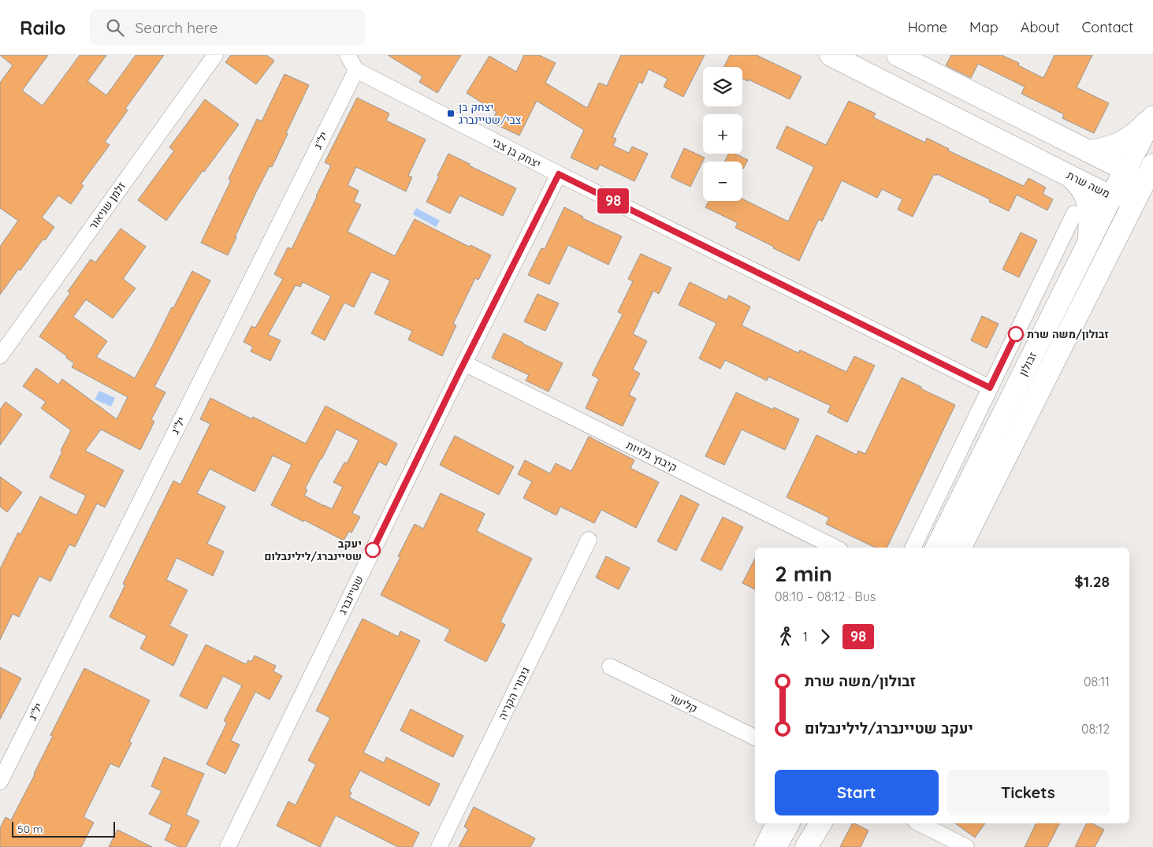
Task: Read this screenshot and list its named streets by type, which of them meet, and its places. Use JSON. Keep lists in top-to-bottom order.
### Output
{
  "streets": {
    "main road": ["משה שרת", "זבולון"],
    "street": [
      "יל\"ג",
      "יצחק בן צבי",
      "זלמן שניאור",
      "קיבוץ גלויות",
      "שטיינברג",
      "גיבורי הקריה",
      "קלישר"
    ]
  },
  "crossings": [
    ["יל\"ג", "יצחק בן צבי"],
    ["יצחק בן צבי", "שטיינברג"],
    ["משה שרת", "זבולון"],
    ["קיבוץ גלויות", "שטיינברג"]
  ],
  "places": {
    "transit": ["יצחק בן צבי/שטיינברג"],
    "other": ["זבולון/משה שרת", "יעקב שטיינברג/לילינבלום"]
  },
  "lines": ["bus line 98"],
  "scale_bar": "50 m",
  "page": {
    "header": "Railo",
    "search": "Search here",
    "nav": [
      "Home",
      "Map",
      "About",
      "Contact"
    ],
    "on_map": "98",
    "map_buttons": ["+", "−"],
    "heading": ["2 min", "08:10 – 08:12 · Bus", "$1.28"],
    "legs": ["1", "98"],
    "list": [
      {
        "name": "זבולון/משה שרת",
        "value": "08:11"
      },
      {
        "name": "יעקב שטיינברג/לילינבלום",
        "value": "08:12"
      }
    ],
    "buttons": ["Start", "Tickets"],
    "scale": "50 m"
  }
}
